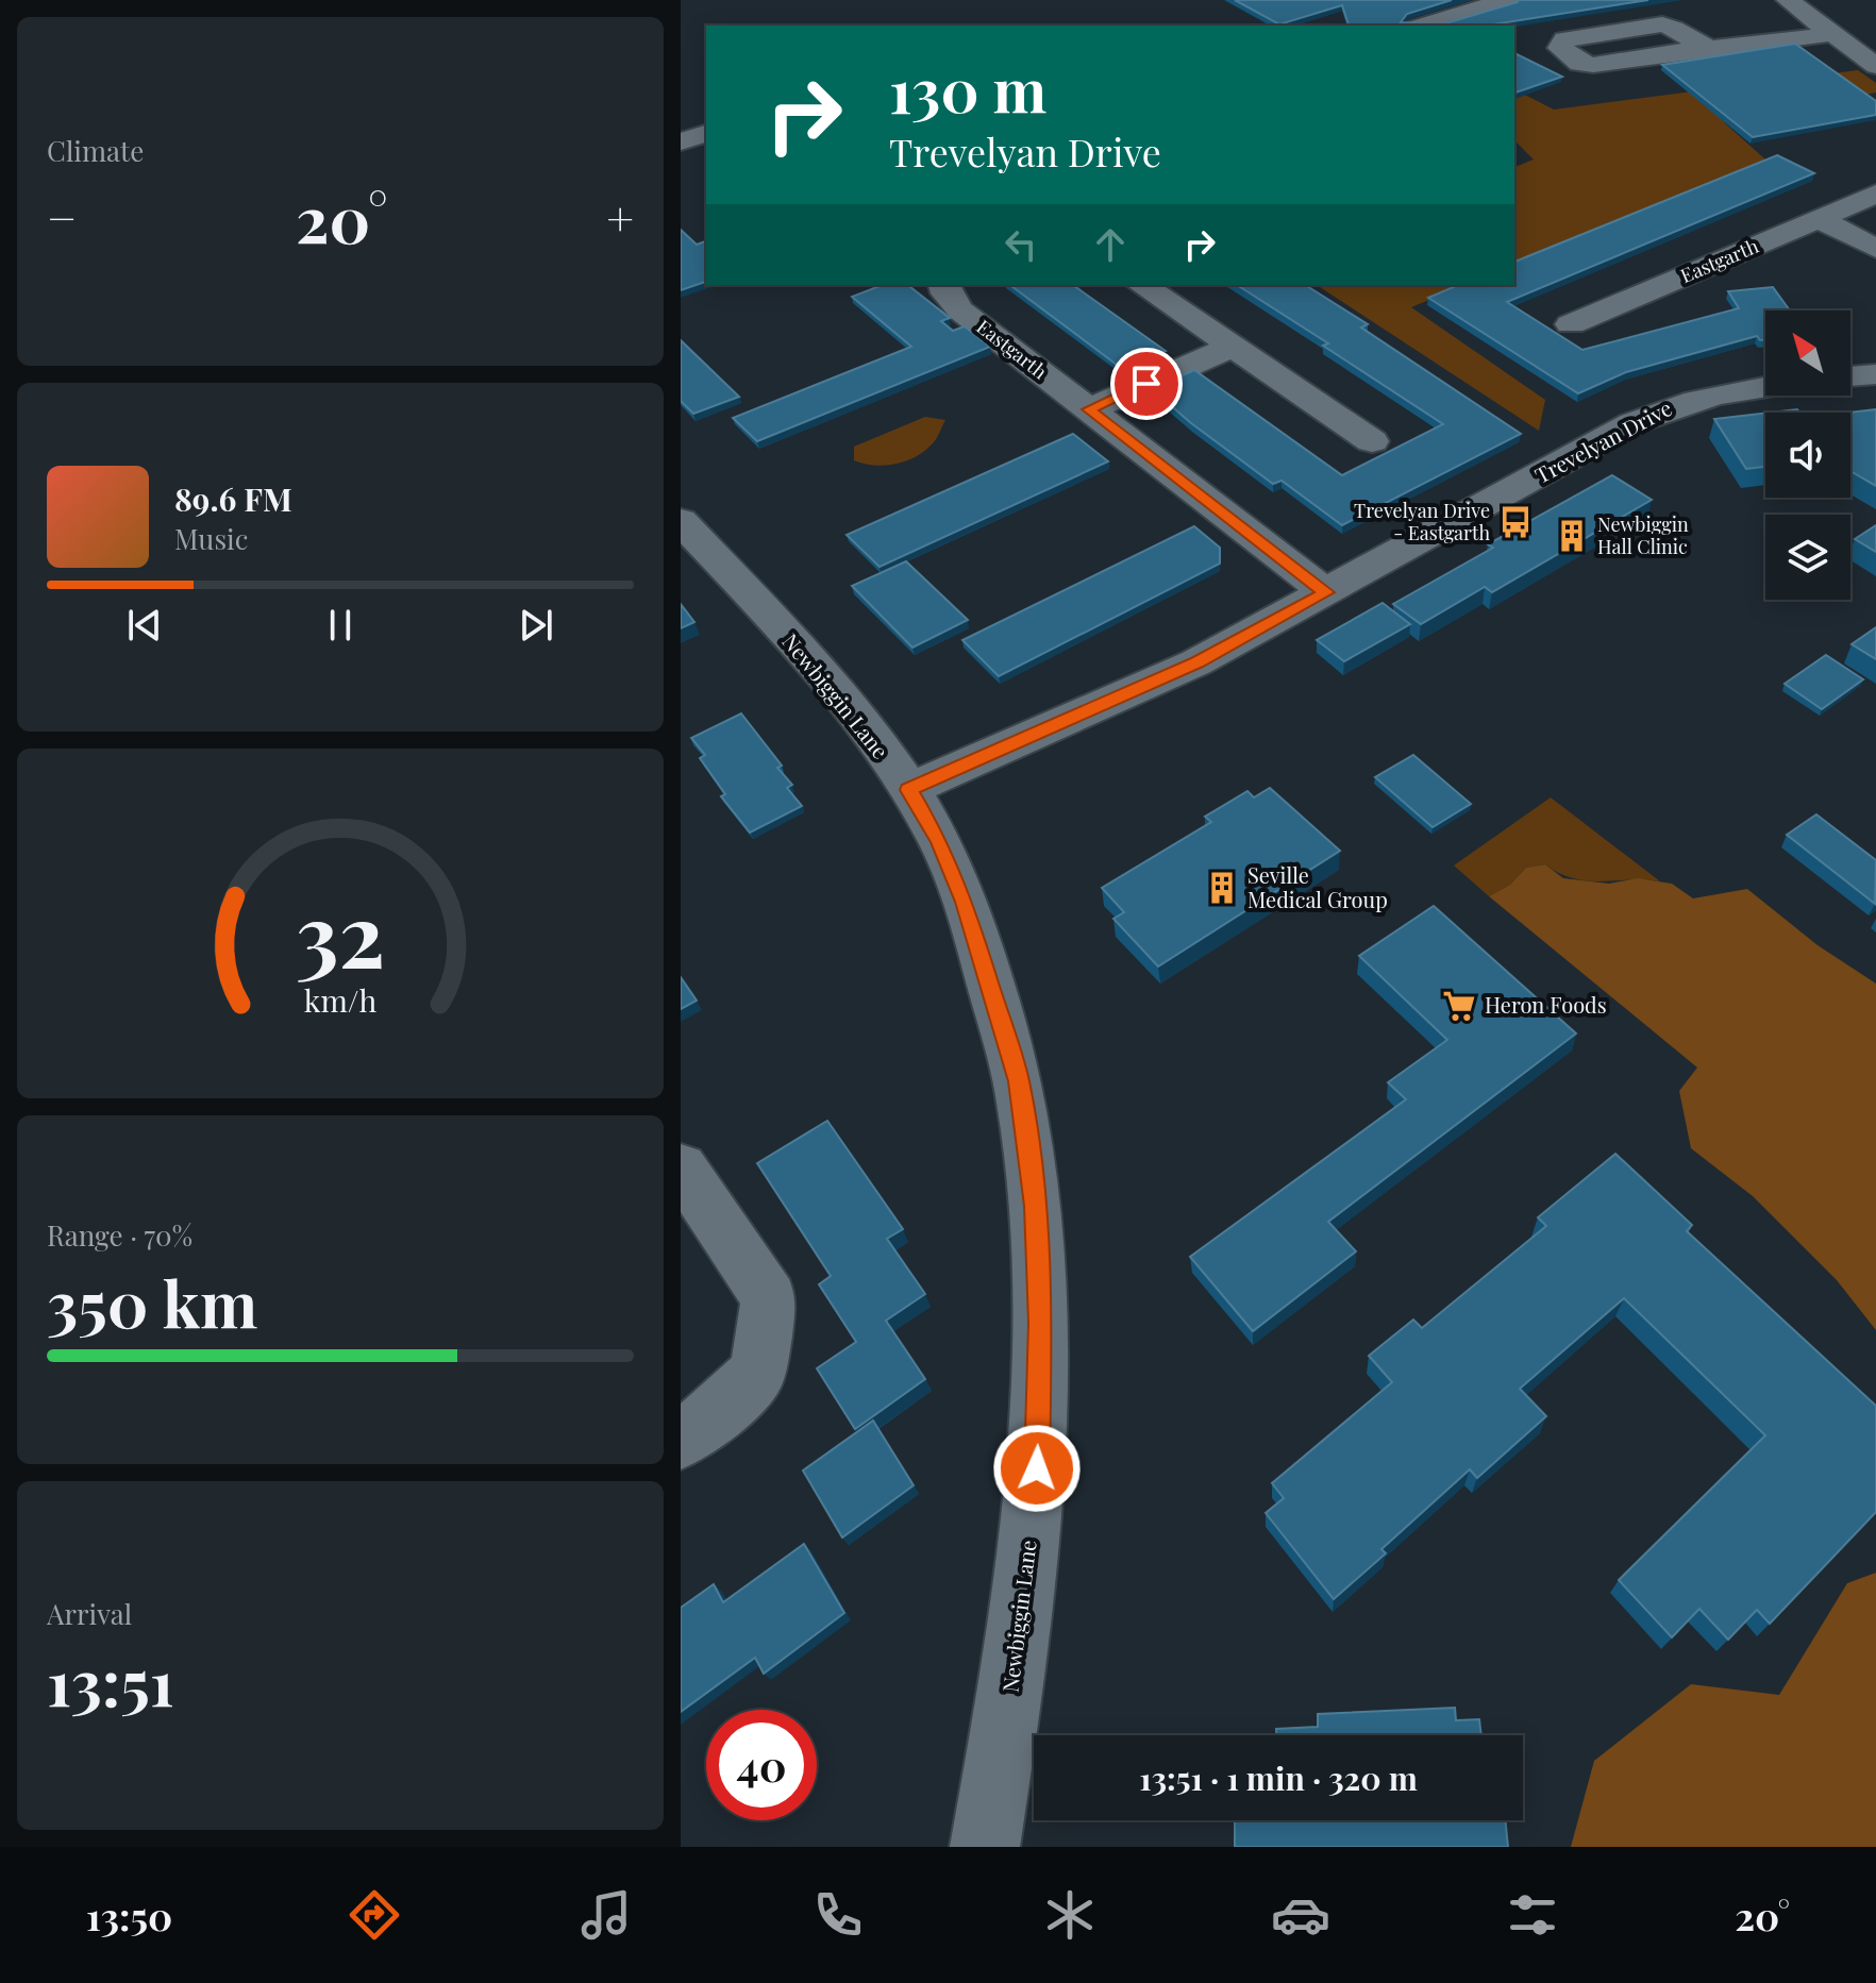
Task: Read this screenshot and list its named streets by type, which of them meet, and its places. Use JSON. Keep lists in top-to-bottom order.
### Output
{
  "streets": {
    "street": ["Eastgarth", "Trevelyan Drive", "Newbiggin Lane"]
  },
  "crossings": [
    ["Eastgarth", "Trevelyan Drive"],
    ["Trevelyan Drive", "Newbiggin Lane"]
  ],
  "places": {
    "bus stop": ["Trevelyan Drive - Eastgarth"],
    "building": ["Newbiggin Hall Clinic", "Seville Medical Group"],
    "supermarket": ["Heron Foods"]
  },
  "north": "top left",
  "page": {
    "tile": [
      "Climate",
      ["Range · 70%", "350 km"],
      ["Arrival", "13:51"]
    ],
    "turn": ["130 m", "Trevelyan Drive"],
    "heat": ["−", "20°", "+"],
    "song": ["89.6 FM", "Music"],
    "limit": "40",
    "trip": "13:51 · 1 min · 320 m",
    "tabs": ["13:50", "20°"],
    "gauge": ["32", "km/h"]
  }
}
